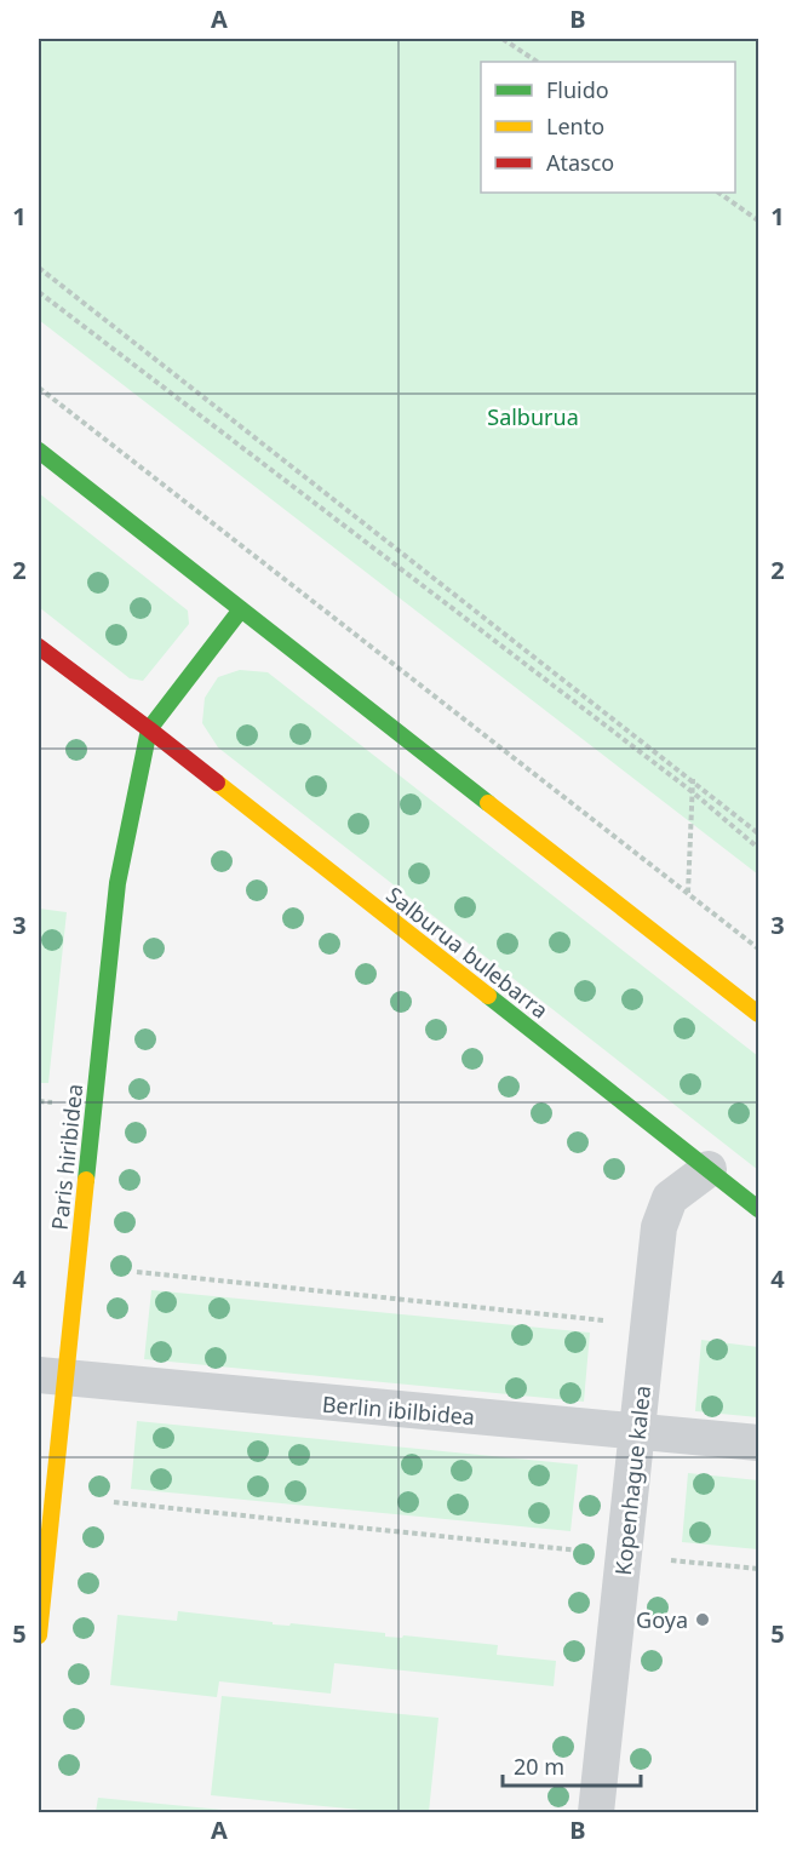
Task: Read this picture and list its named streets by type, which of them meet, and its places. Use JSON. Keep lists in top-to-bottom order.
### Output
{
  "streets": {
    "main road": ["Salburua bulebarra", "Paris hiribidea"],
    "street": ["Berlin ibilbidea", "Kopenhague kalea"]
  },
  "crossings": [
    ["Salburua bulebarra", "Paris hiribidea"],
    ["Salburua bulebarra", "Kopenhague kalea"],
    ["Paris hiribidea", "Berlin ibilbidea"],
    ["Berlin ibilbidea", "Kopenhague kalea"]
  ],
  "parks": ["Salburua"],
  "places": ["Goya"],
  "legend": ["Fluido", "Lento", "Atasco"],
  "scale_bar": "20 m",
  "grid": {
    "columns": ["A", "B"],
    "rows": [
      "1",
      "2",
      "3",
      "4",
      "5"
    ]
  }
}
